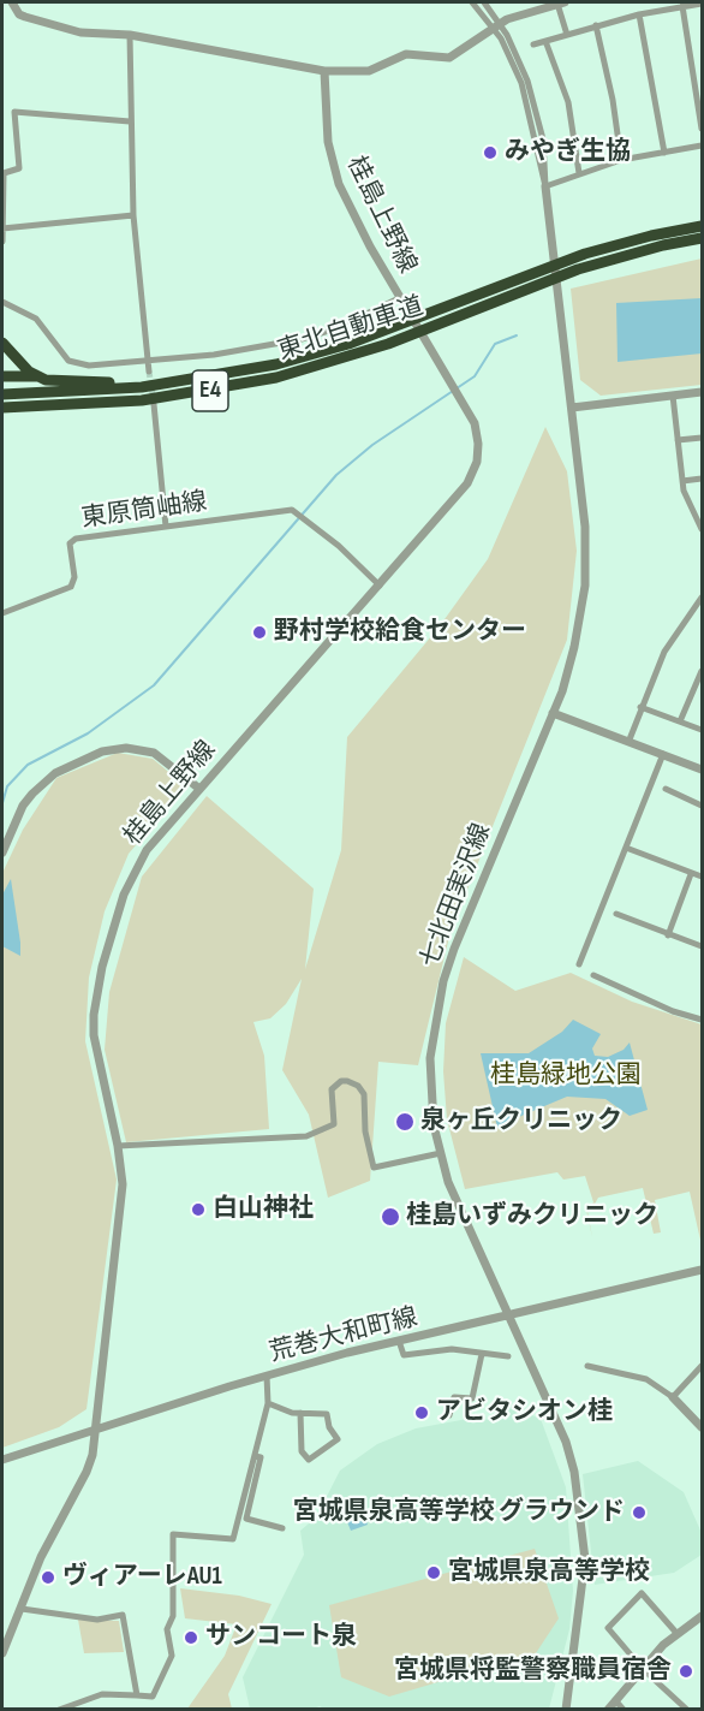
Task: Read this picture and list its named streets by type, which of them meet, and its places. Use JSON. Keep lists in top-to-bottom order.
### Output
{
  "streets": {
    "highway": ["東北自動車道", "E4"],
    "street": [
      "桂島上野線",
      "東原筒岫線",
      "七北田実沢線",
      "荒巻大和町線"
    ]
  },
  "crossings": [
    ["桂島上野線", "東原筒岫線"],
    ["桂島上野線", "荒巻大和町線"],
    ["七北田実沢線", "荒巻大和町線"]
  ],
  "parks": ["桂島緑地公園"],
  "places": [
    "みやぎ生協",
    "野村学校給食センター",
    "泉ヶ丘クリニック",
    "白山神社",
    "桂島いずみクリニック",
    "アビタシオン桂",
    "宮城県泉高等学校 グラウンド",
    "宮城県泉高等学校",
    "ヴィアーレAU1",
    "サンコート泉",
    "宮城県将監警察職員宿舎"
  ]
}
